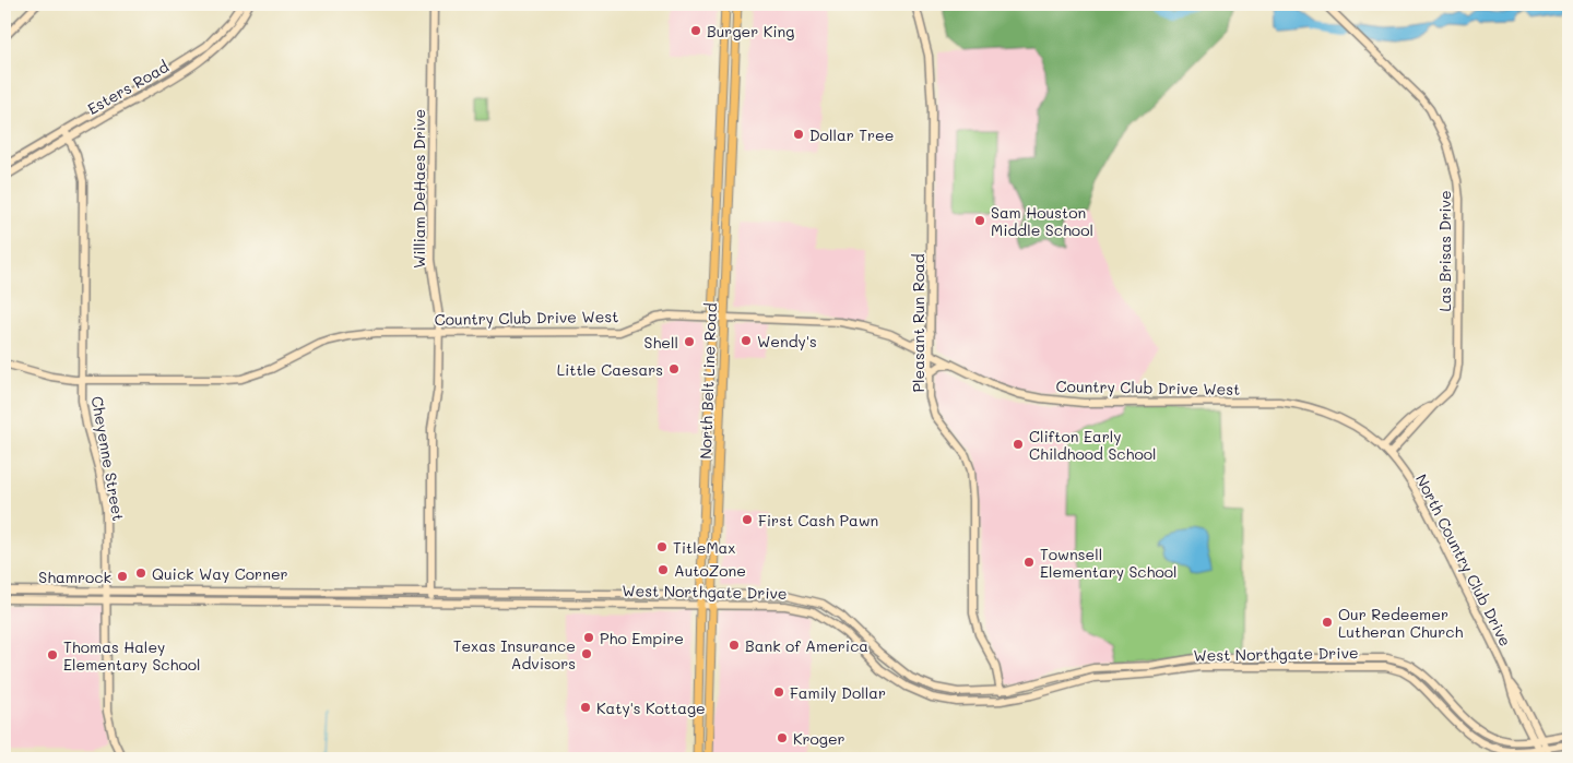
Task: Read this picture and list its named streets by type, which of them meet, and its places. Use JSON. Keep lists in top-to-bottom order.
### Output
{
  "streets": {
    "main road": ["North Belt Line Road"],
    "street": [
      "Esters Road",
      "William DeHaes Drive",
      "Las Brisas Drive",
      "Country Club Drive West",
      "Pleasant Run Road",
      "Cheyenne Street",
      "North Country Club Drive",
      "West Northgate Drive"
    ]
  },
  "crossings": [
    ["Esters Road", "Cheyenne Street"],
    ["William DeHaes Drive", "Country Club Drive West"],
    ["William DeHaes Drive", "West Northgate Drive"],
    ["Las Brisas Drive", "Country Club Drive West"],
    ["Las Brisas Drive", "North Country Club Drive"],
    ["Country Club Drive West", "Pleasant Run Road"],
    ["Country Club Drive West", "North Belt Line Road"],
    ["Country Club Drive West", "Cheyenne Street"],
    ["Country Club Drive West", "North Country Club Drive"],
    ["Pleasant Run Road", "West Northgate Drive"],
    ["North Belt Line Road", "West Northgate Drive"],
    ["Cheyenne Street", "West Northgate Drive"],
    ["North Country Club Drive", "West Northgate Drive"]
  ],
  "places": [
    "Burger King",
    "Dollar Tree",
    "Sam Houston Middle School",
    "Wendy's",
    "Shell",
    "Little Caesars",
    "Clifton Early Childhood School",
    "First Cash Pawn",
    "TitleMax",
    "Townsell Elementary School",
    "AutoZone",
    "Quick Way Corner",
    "Shamrock",
    "Our Redeemer Lutheran Church",
    "Pho Empire",
    "Bank of America",
    "Texas Insurance Advisors",
    "Thomas Haley Elementary School",
    "Family Dollar",
    "Katy's Kottage",
    "Kroger"
  ]
}
